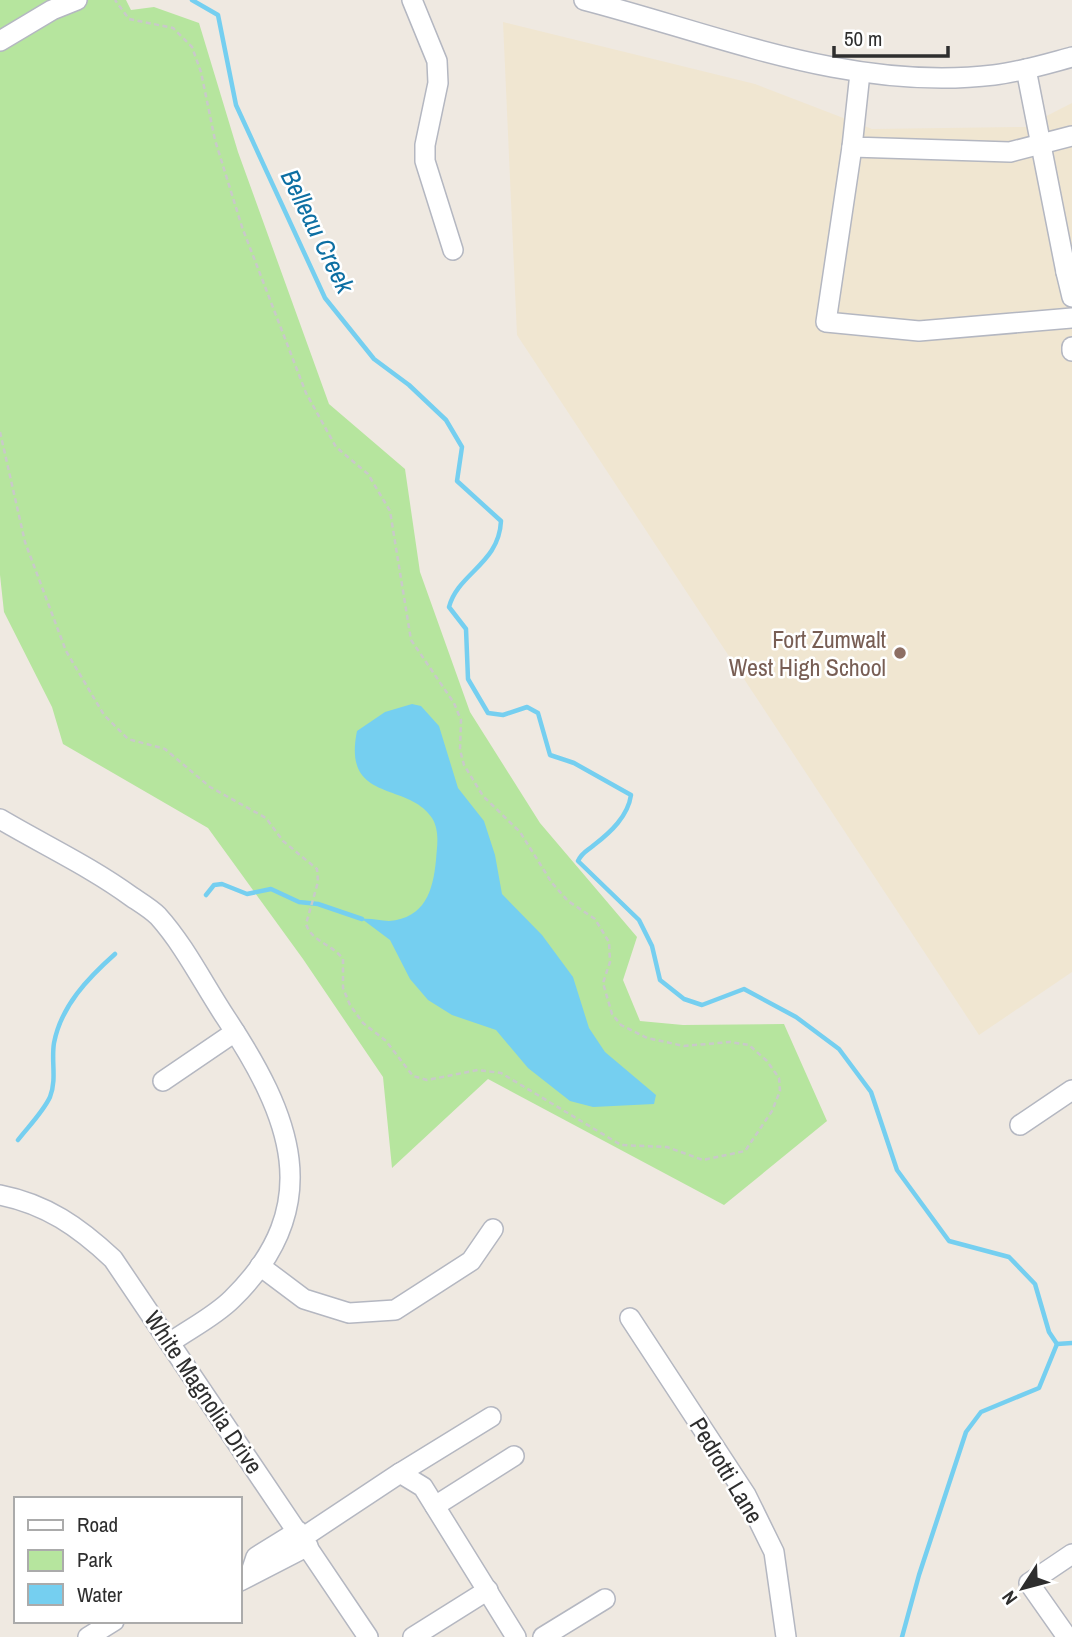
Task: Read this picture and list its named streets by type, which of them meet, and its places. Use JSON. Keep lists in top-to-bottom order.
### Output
{
  "streets": {
    "street": ["White Magnolia Drive", "Pedrotti Lane"]
  },
  "water": ["Belleau Creek"],
  "places": ["Fort Zumwalt West High School"],
  "legend": ["Road", "Park", "Water"],
  "scale_bar": "50 m",
  "north": "bottom left"
}
